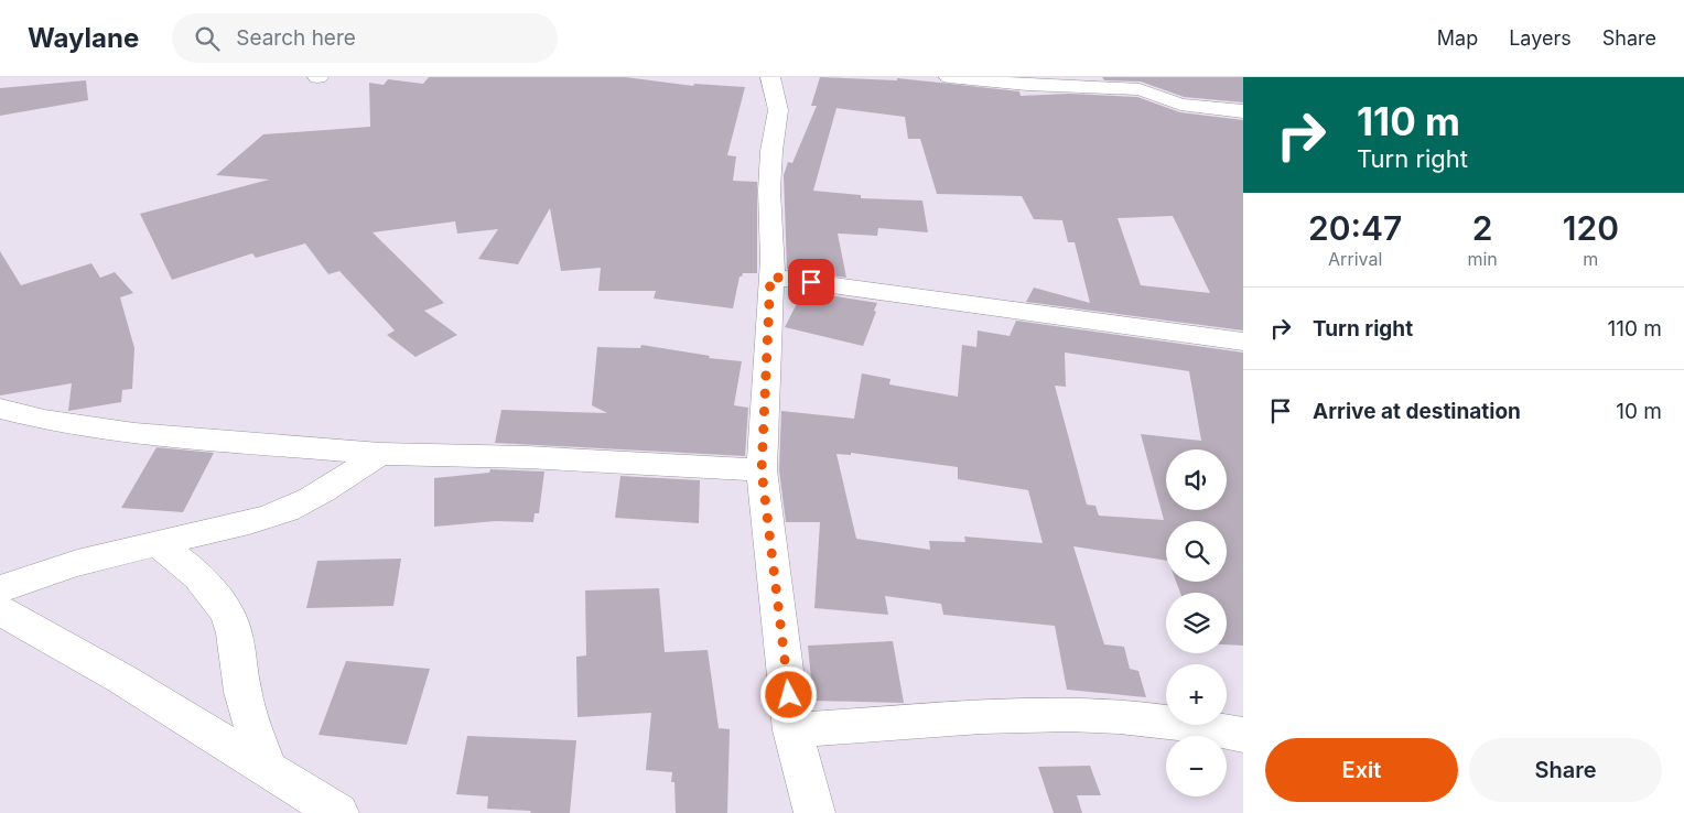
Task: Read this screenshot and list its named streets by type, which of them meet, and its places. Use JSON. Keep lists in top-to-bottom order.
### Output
{
  "page": {
    "header": "Waylane",
    "search": "Search here",
    "nav": ["Map", "Layers", "Share"],
    "turn": ["110 m", "Turn right"],
    "eta": [
      "20:47",
      "Arrival",
      "2",
      "min",
      "120",
      "m"
    ],
    "list": [
      {
        "name": "Turn right",
        "value": "110 m"
      },
      {
        "name": "Arrive at destination",
        "value": "10 m"
      }
    ],
    "map_buttons": ["+", "−"],
    "buttons": ["Exit", "Share"]
  }
}
